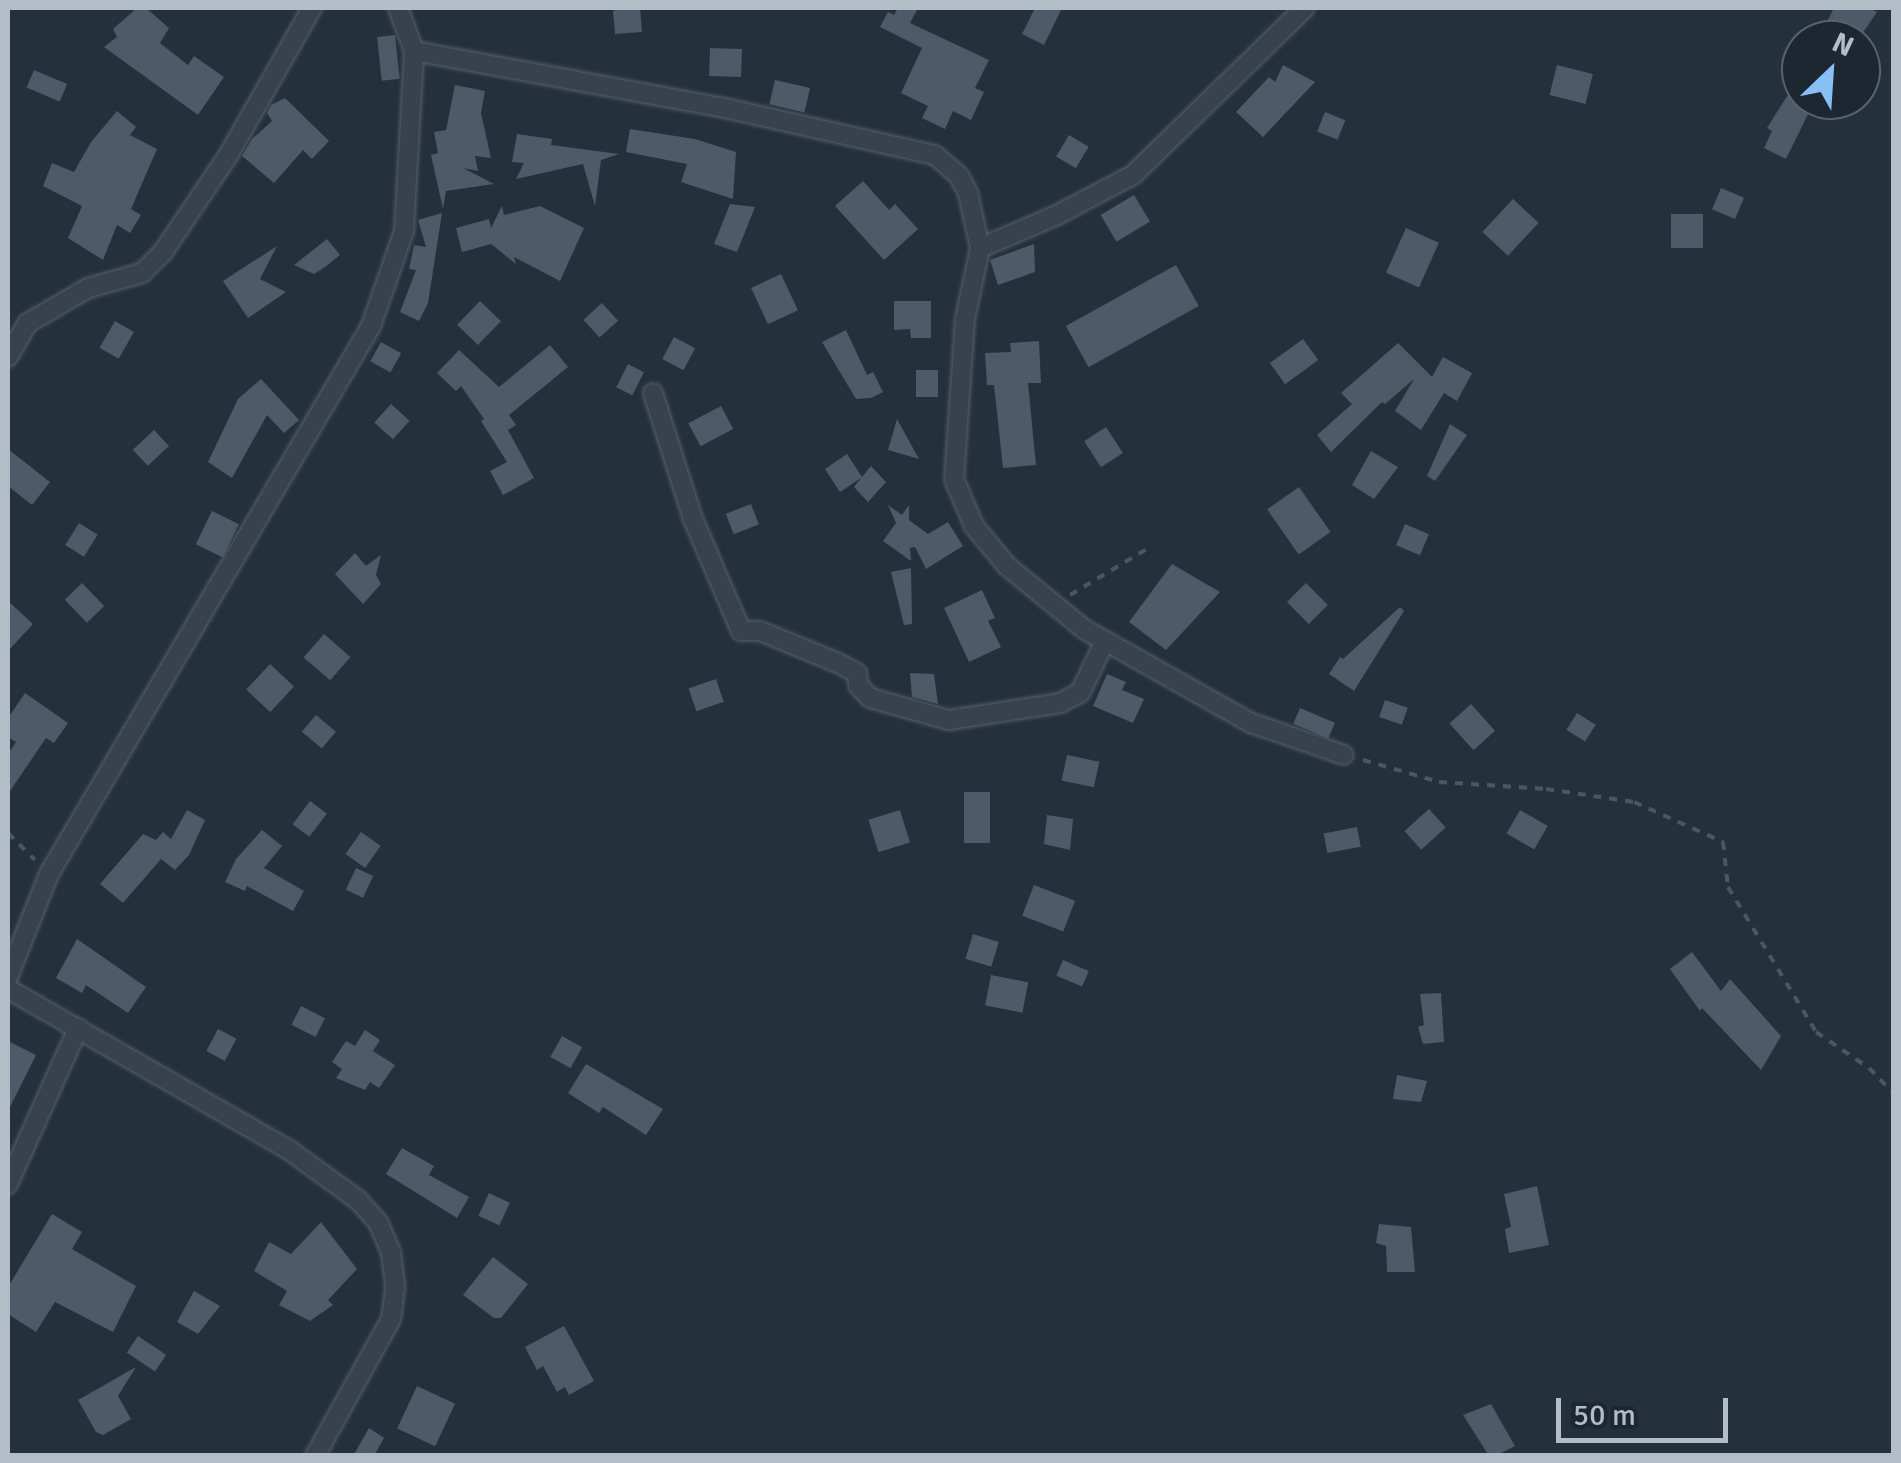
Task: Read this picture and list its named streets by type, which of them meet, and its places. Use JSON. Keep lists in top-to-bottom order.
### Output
{
  "scale_bar": "50 m",
  "north": "top right"
}
